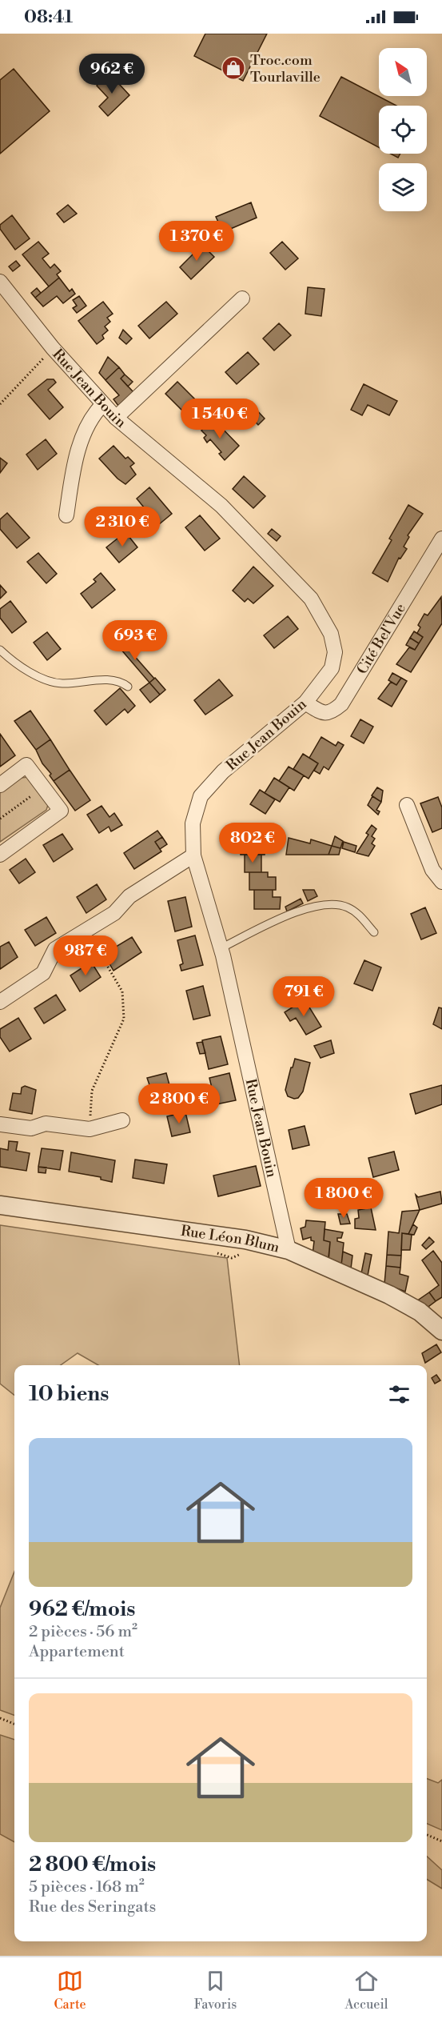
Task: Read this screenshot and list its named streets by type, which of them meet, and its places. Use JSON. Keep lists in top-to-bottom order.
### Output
{
  "streets": {
    "street": ["Rue Jean Bouin", "Cité Bel'Vue", "Rue Léon Blum"]
  },
  "crossings": [
    ["Rue Jean Bouin", "Cité Bel'Vue"],
    ["Rue Jean Bouin", "Rue Léon Blum"]
  ],
  "places": {
    "shop": ["Troc.com Tourlaville"]
  },
  "north": "top left",
  "page": {
    "status": "08:41",
    "price": [
      "962 €",
      "1 370 €",
      "1 540 €",
      "2 310 €",
      "693 €",
      "802 €",
      "987 €",
      "791 €",
      "2 800 €",
      "1 800 €"
    ],
    "heading": "10 biens",
    "list": [
      {
        "name": "962 €/mois",
        "note": "2 pièces · 56 m² · Appartement"
      },
      {
        "name": "2 800 €/mois",
        "note": "5 pièces · 168 m² · Rue des Seringats"
      }
    ],
    "tabs": ["Carte", "Favoris", "Accueil"]
  }
}
